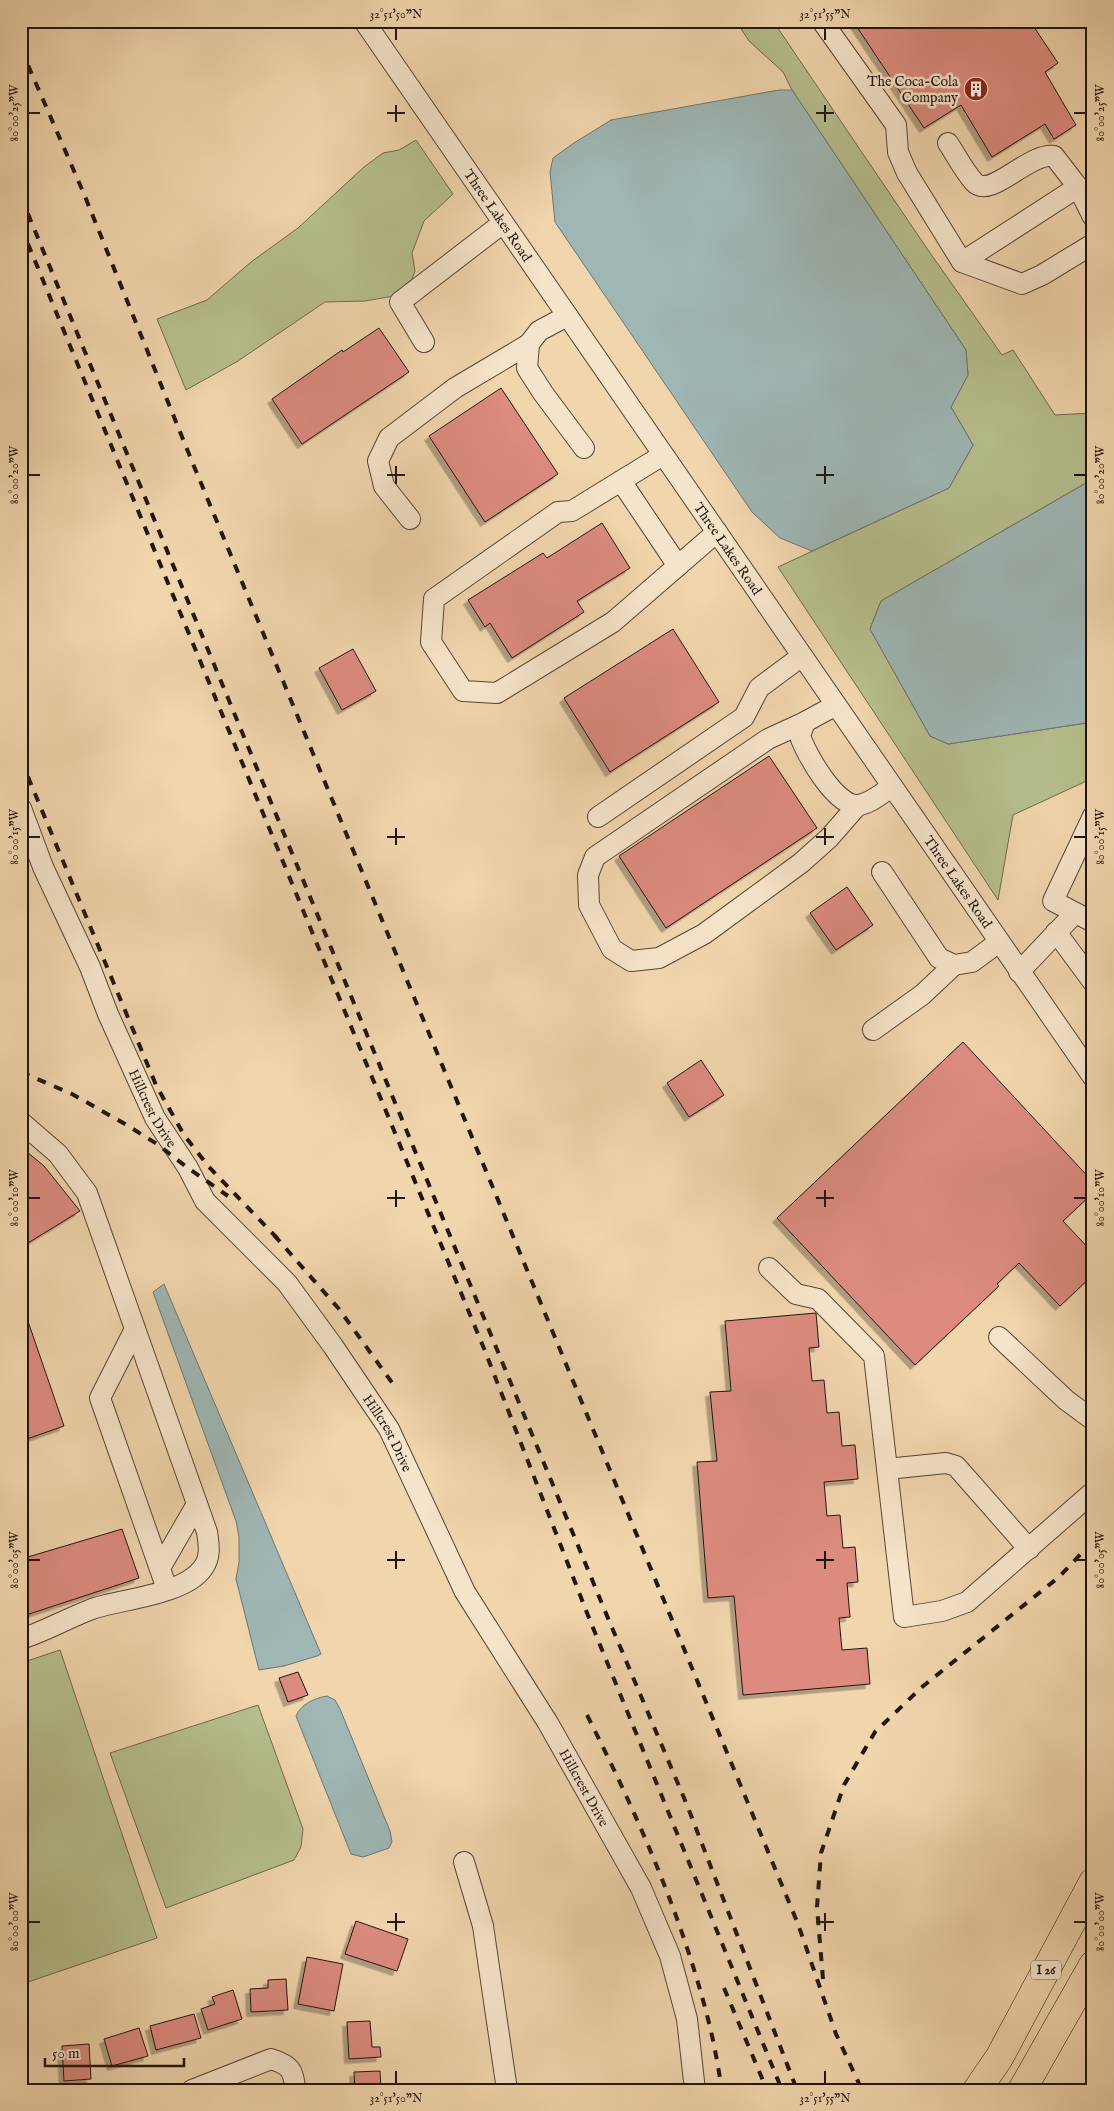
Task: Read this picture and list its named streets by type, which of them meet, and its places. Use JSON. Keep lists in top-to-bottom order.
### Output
{
  "streets": {
    "highway": ["I 26"],
    "street": ["Three Lakes Road", "Hillcrest Drive"]
  },
  "places": {
    "building": ["The Coca-Cola Company"]
  },
  "scale_bar": "50 m",
  "coordinates": [
    "32°51'50\"N",
    "32°51'55\"N",
    "80°00'25\"W",
    "80°00'20\"W",
    "80°00'15\"W",
    "80°00'10\"W",
    "80°00'05\"W",
    "80°00'00\"W"
  ]
}
